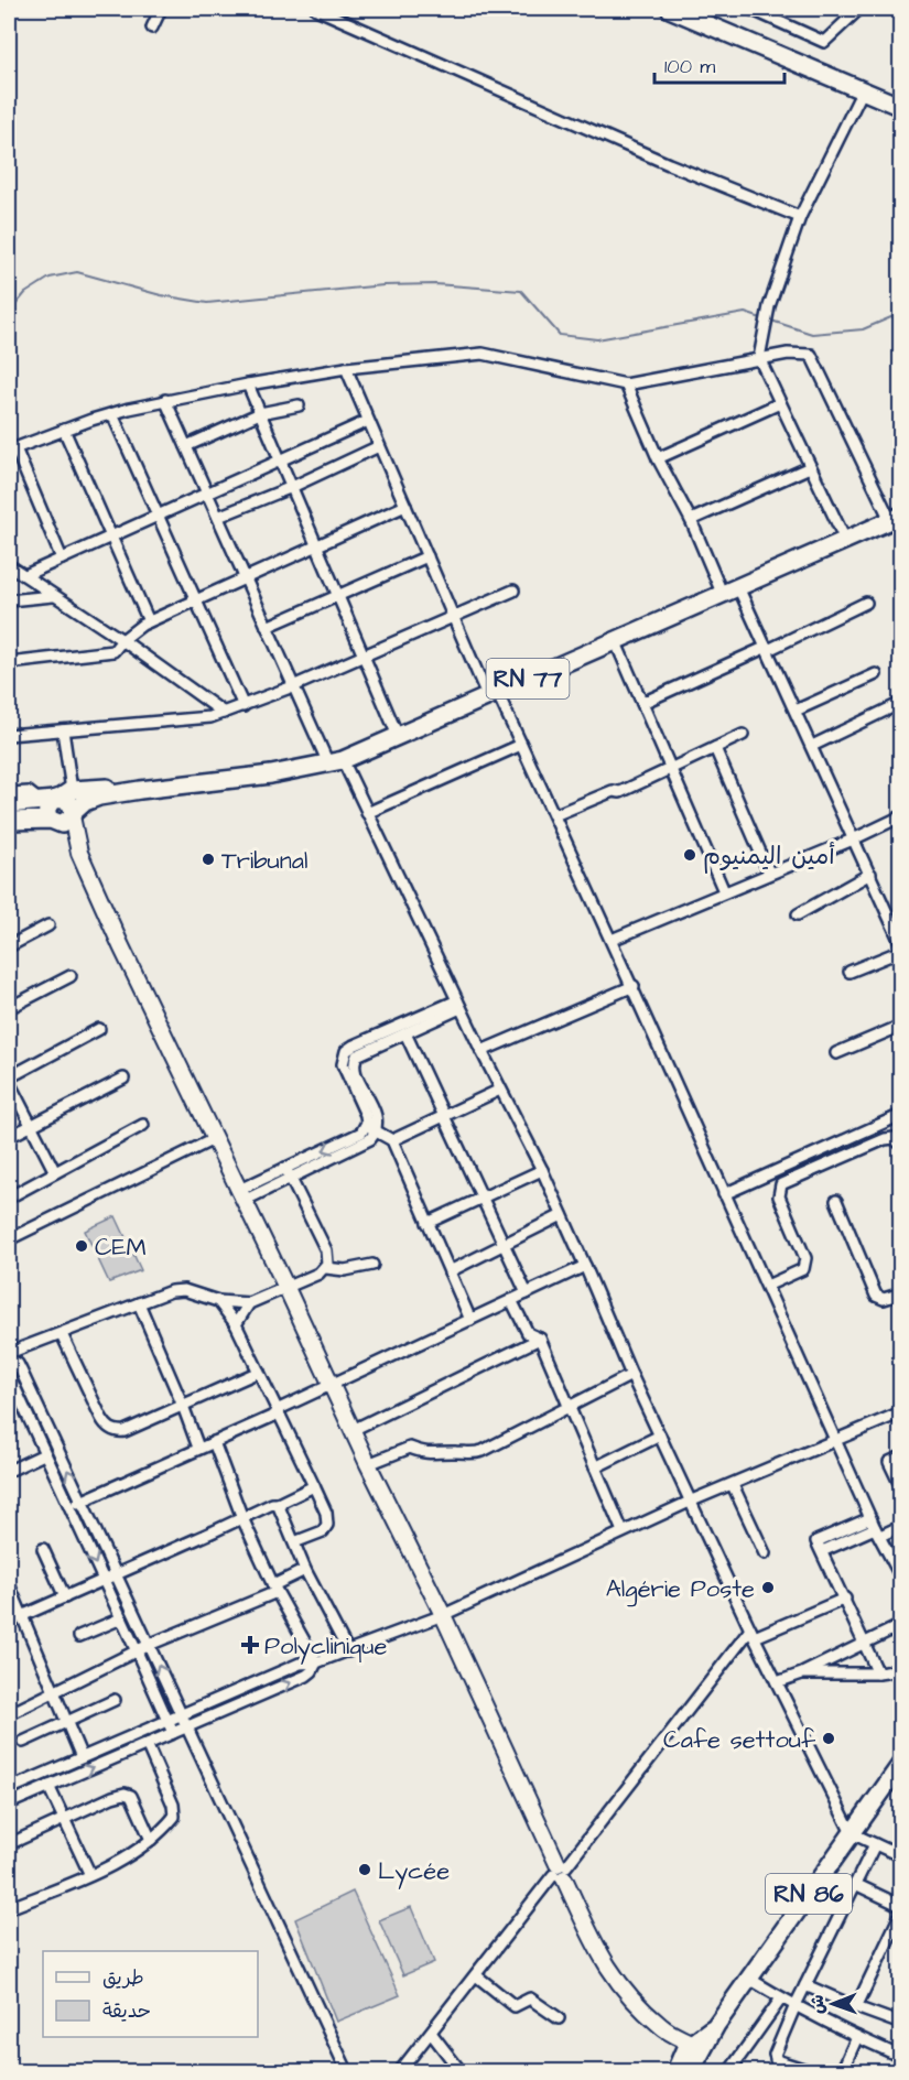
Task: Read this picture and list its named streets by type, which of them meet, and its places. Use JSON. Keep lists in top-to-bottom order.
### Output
{
  "streets": {
    "main road": ["RN 77", "RN 86"]
  },
  "places": {
    "other": [
      "أمين اليمنيوم",
      "Tribunal",
      "CEM",
      "Algérie Poste",
      "Cafe settouf",
      "Lycée"
    ],
    "health": ["Polyclinique"]
  },
  "legend": ["طريق", "حديقة"],
  "scale_bar": "100 m",
  "north": "left"
}
